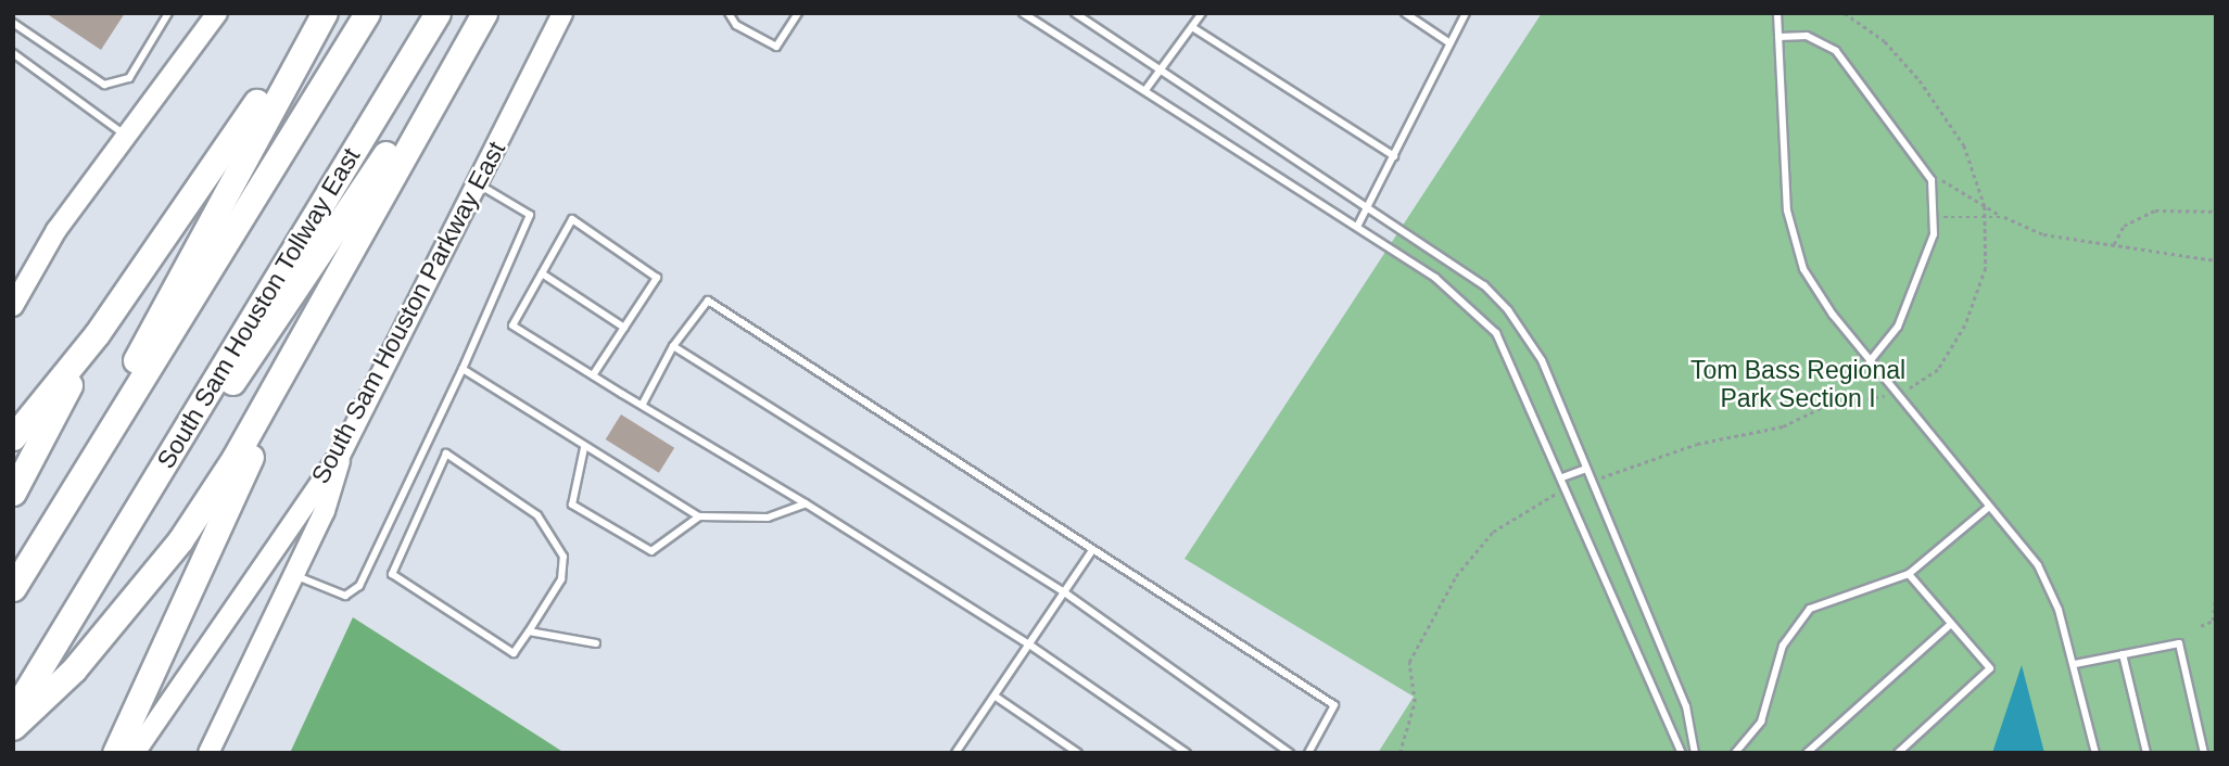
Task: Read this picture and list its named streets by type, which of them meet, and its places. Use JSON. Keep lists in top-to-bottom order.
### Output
{
  "streets": {
    "highway": ["South Sam Houston Tollway East"],
    "main road": ["South Sam Houston Parkway East"]
  },
  "parks": ["Tom Bass Regional Park Section I"]
}
